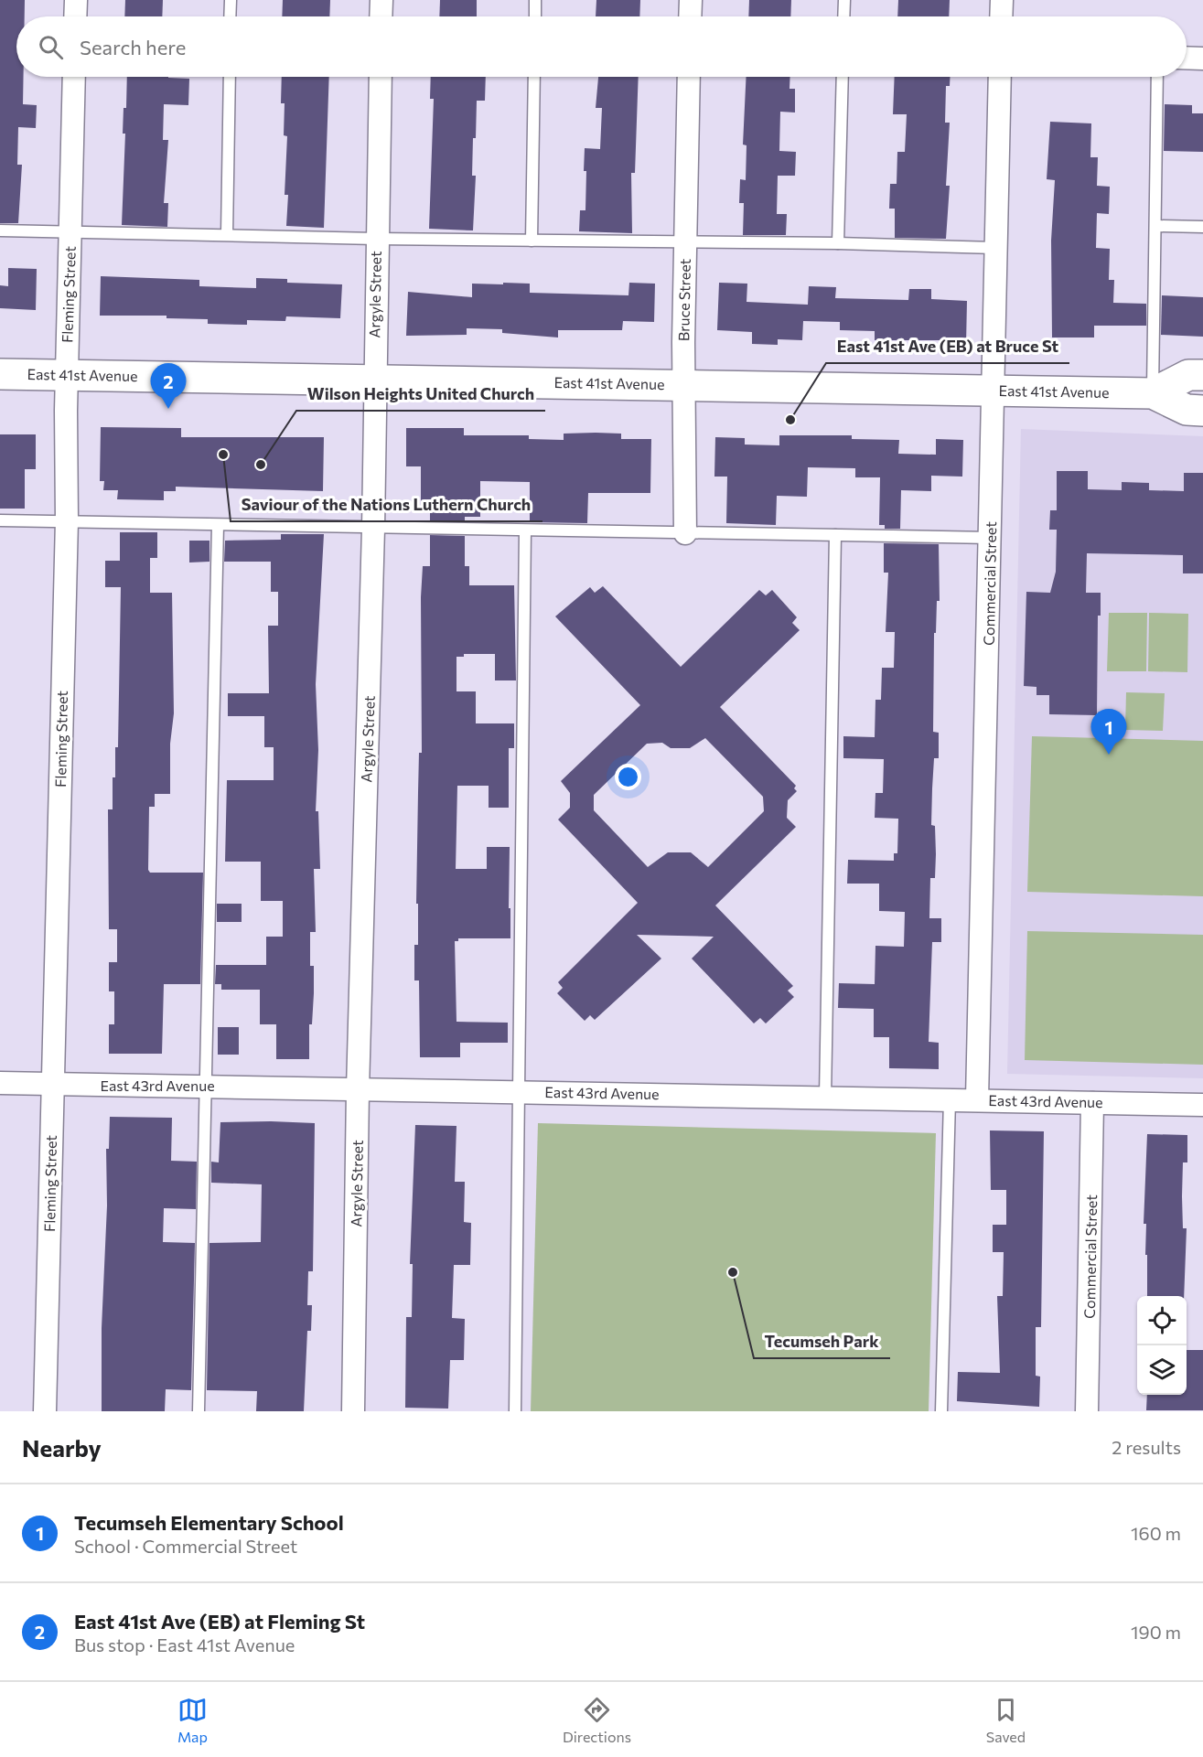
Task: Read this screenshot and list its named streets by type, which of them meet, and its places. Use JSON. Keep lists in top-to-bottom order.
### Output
{
  "streets": {
    "main road": ["East 41st Avenue"],
    "street": [
      "Fleming Street",
      "Argyle Street",
      "Bruce Street",
      "Commercial Street",
      "East 43rd Avenue"
    ]
  },
  "crossings": [
    ["Fleming Street", "East 41st Avenue"],
    ["Fleming Street", "East 43rd Avenue"],
    ["Argyle Street", "East 41st Avenue"],
    ["Argyle Street", "East 43rd Avenue"],
    ["Bruce Street", "East 41st Avenue"],
    ["East 41st Avenue", "Commercial Street"],
    ["Commercial Street", "East 43rd Avenue"]
  ],
  "places": [
    "East 41st Ave (EB) at Bruce St",
    "Saviour of the Nations Luthern Church",
    "Wilson Heights United Church",
    "Tecumseh Park"
  ],
  "page": {
    "search": "Search here",
    "pins": ["2", "1"],
    "heading": ["Nearby", "2 results"],
    "list": [
      {
        "mark": "1",
        "name": "Tecumseh Elementary School",
        "note": "School · Commercial Street",
        "value": "160 m"
      },
      {
        "mark": "2",
        "name": "East 41st Ave (EB) at Fleming St",
        "note": "Bus stop · East 41st Avenue",
        "value": "190 m"
      }
    ],
    "nav": ["Map", "Directions", "Saved"]
  }
}
